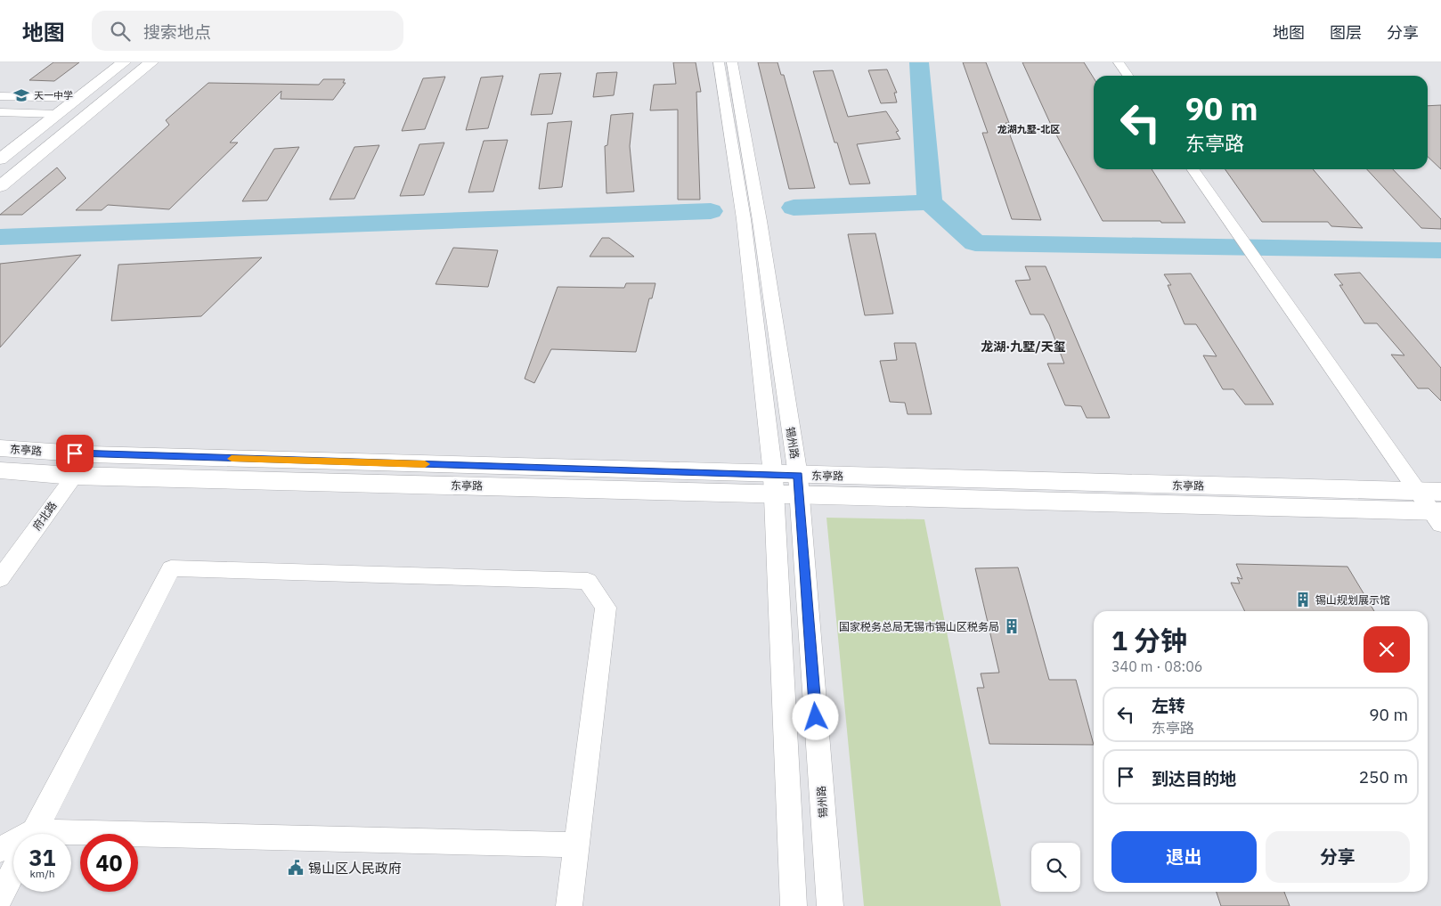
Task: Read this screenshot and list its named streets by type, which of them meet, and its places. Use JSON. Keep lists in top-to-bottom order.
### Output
{
  "streets": {
    "main road": ["东亭路"],
    "street": ["锡州路", "府北路"]
  },
  "crossings": [
    ["锡州路", "东亭路"],
    ["东亭路", "府北路"]
  ],
  "districts": ["龙湖九墅-北区", "龙湖·九墅/天玺"],
  "places": {
    "school or university": ["天一中学"],
    "building": ["锡山规划展示馆", "国家税务总局无锡市锡山区税务局"],
    "public building": ["锡山区人民政府"]
  },
  "page": {
    "header": "地图",
    "search": "搜索地点",
    "nav": ["地图", "图层", "分享"],
    "turn": ["90 m", "东亭路"],
    "heading": ["1 分钟", "340 m · 08:06"],
    "list": [
      {
        "name": "左转",
        "note": "东亭路",
        "value": "90 m"
      },
      {
        "name": "到达目的地",
        "value": "250 m"
      }
    ],
    "buttons": ["退出", "分享"],
    "speed": "31 km/h",
    "limit": "40"
  }
}
